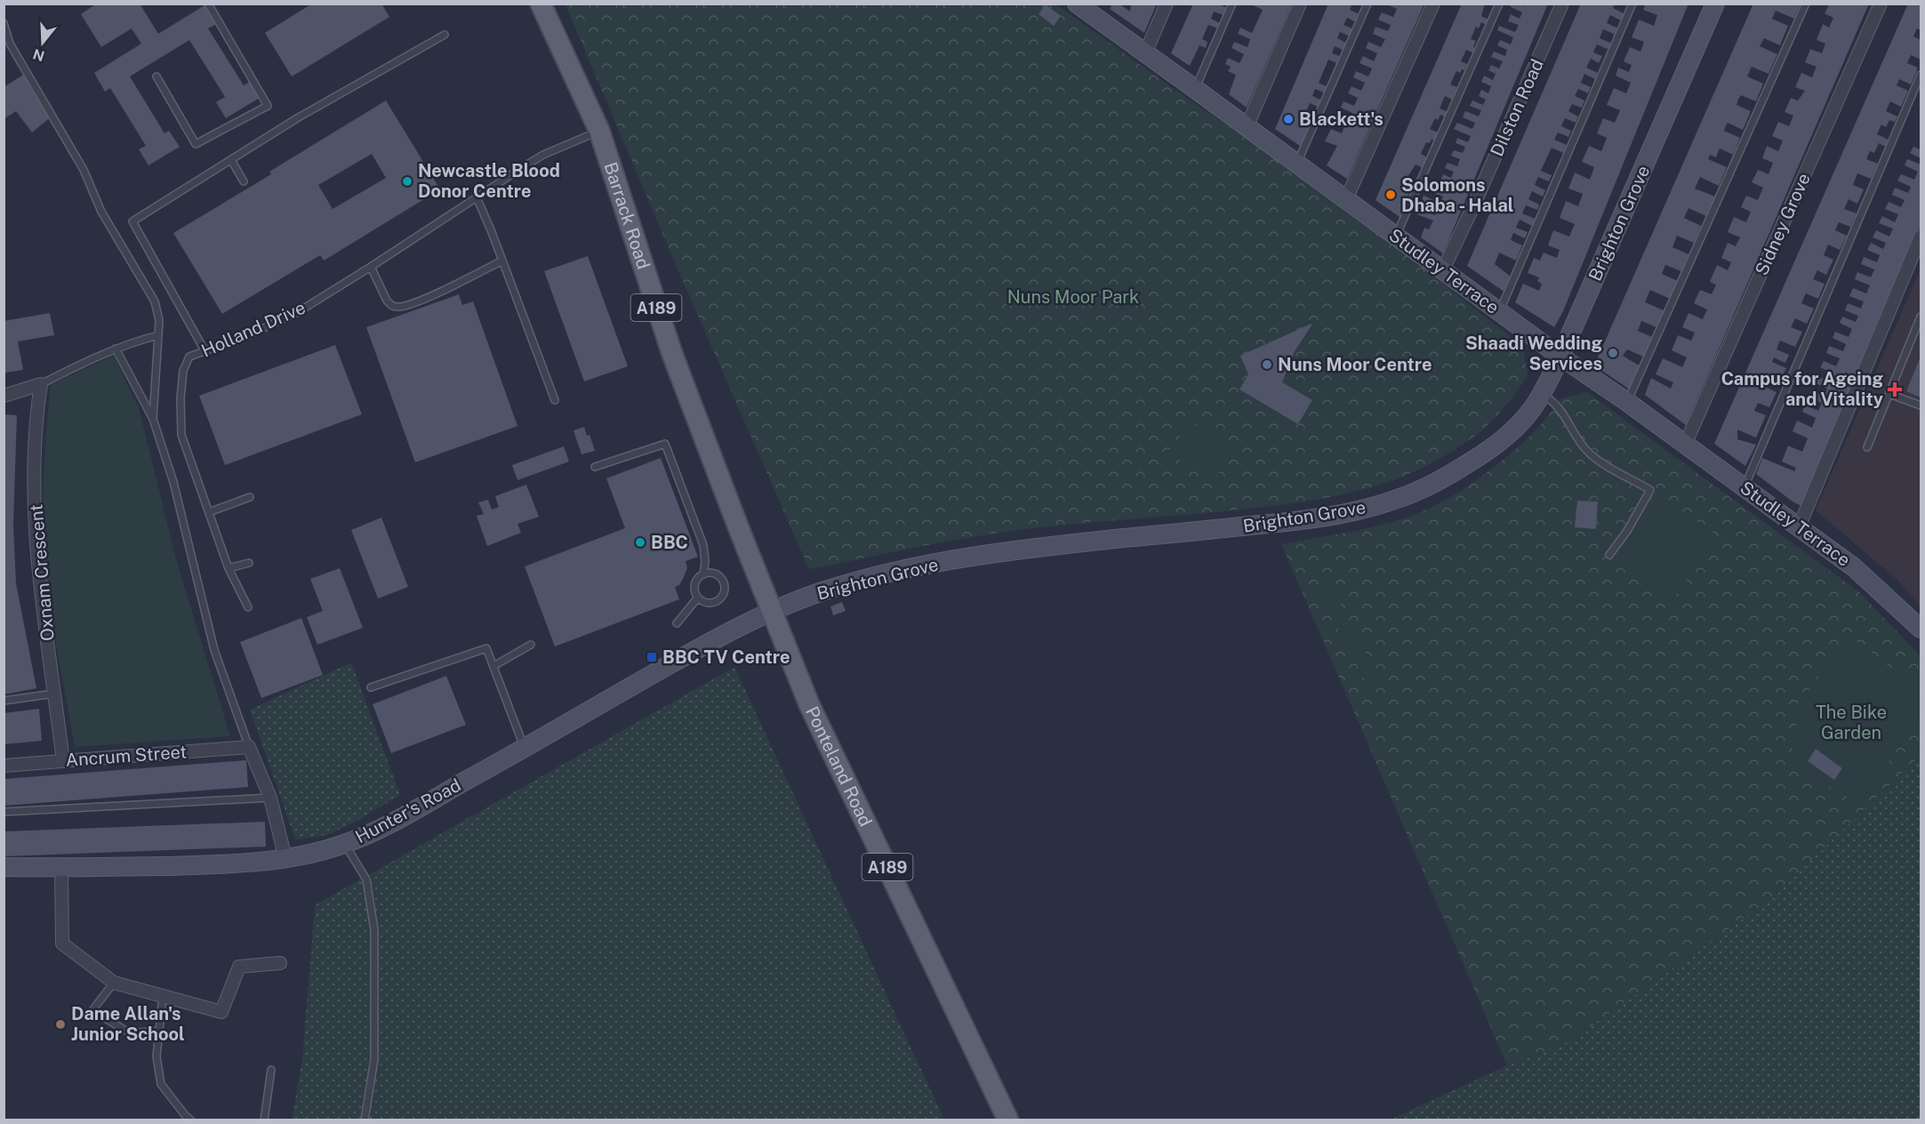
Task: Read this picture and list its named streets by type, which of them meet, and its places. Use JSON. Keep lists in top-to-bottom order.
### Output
{
  "streets": {
    "main road": ["Barrack Road", "A189", "Ponteland Road"],
    "street": [
      "Dilston Road",
      "Brighton Grove",
      "Sidney Grove",
      "Studley Terrace",
      "Oxnam Crescent",
      "Ancrum Street",
      "Hunter's Road"
    ],
    "lane": ["Holland Drive"]
  },
  "crossings": [
    ["Dilston Road", "Studley Terrace"],
    ["Barrack Road", "Brighton Grove"],
    ["Barrack Road", "Holland Drive"],
    ["Barrack Road", "Ponteland Road"],
    ["Barrack Road", "Hunter's Road"],
    ["Brighton Grove", "Studley Terrace"],
    ["Brighton Grove", "Ponteland Road"],
    ["Brighton Grove", "Hunter's Road"],
    ["Sidney Grove", "Studley Terrace"],
    ["Oxnam Crescent", "Ancrum Street"],
    ["Ponteland Road", "Hunter's Road"]
  ],
  "parks": ["Nuns Moor Park", "The Bike Garden"],
  "places": {
    "other": [
      "Blackett's",
      "Newcastle Blood Donor Centre",
      "Solomons Dhaba - Halal",
      "Shaadi Wedding Services",
      "Nuns Moor Centre",
      "BBC",
      "Dame Allan's Junior School"
    ],
    "health": ["Campus for Ageing and Vitality"],
    "transit": ["BBC TV Centre"]
  },
  "north": "bottom"
}
